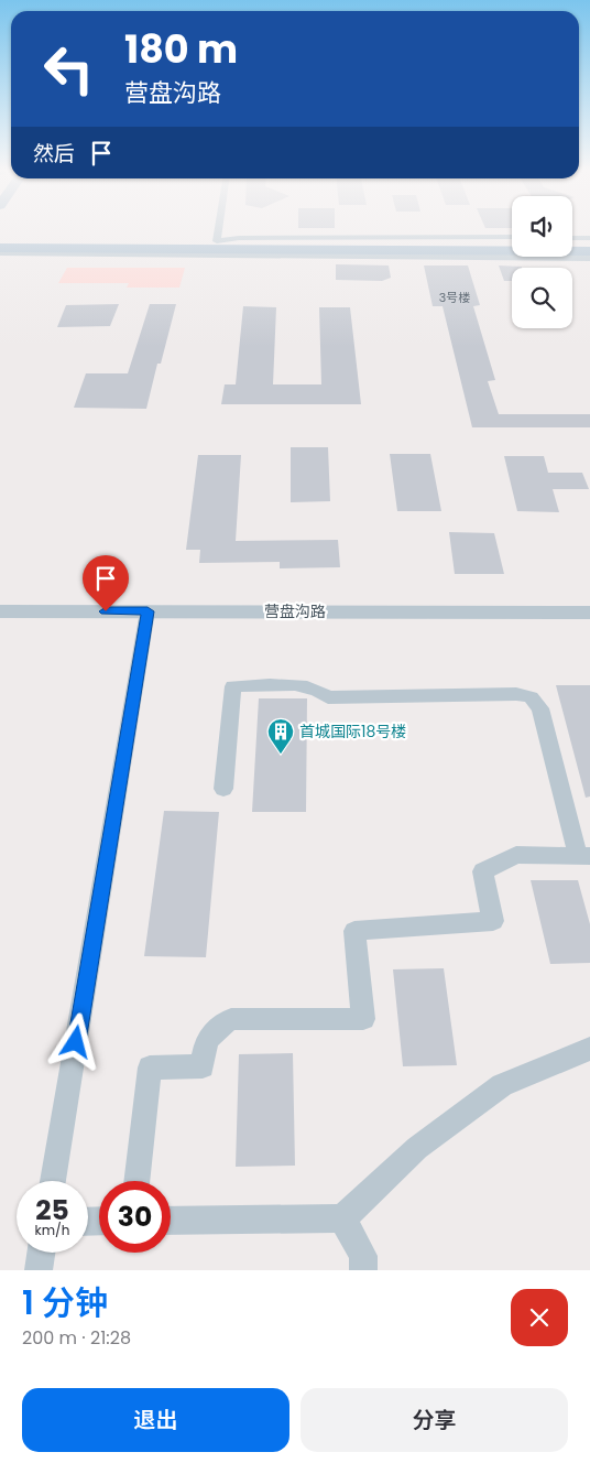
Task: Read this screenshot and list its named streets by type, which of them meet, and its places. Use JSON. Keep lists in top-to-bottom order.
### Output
{
  "streets": {
    "street": ["营盘沟路"]
  },
  "places": {
    "building": ["首城国际18号楼"]
  },
  "house_numbers": ["3号楼"],
  "page": {
    "turn": ["180 m", "营盘沟路"],
    "then": "然后",
    "speed": "25 km/h",
    "limit": "30",
    "heading": ["1 分钟", "200 m · 21:28"],
    "buttons": ["退出", "分享"]
  }
}
